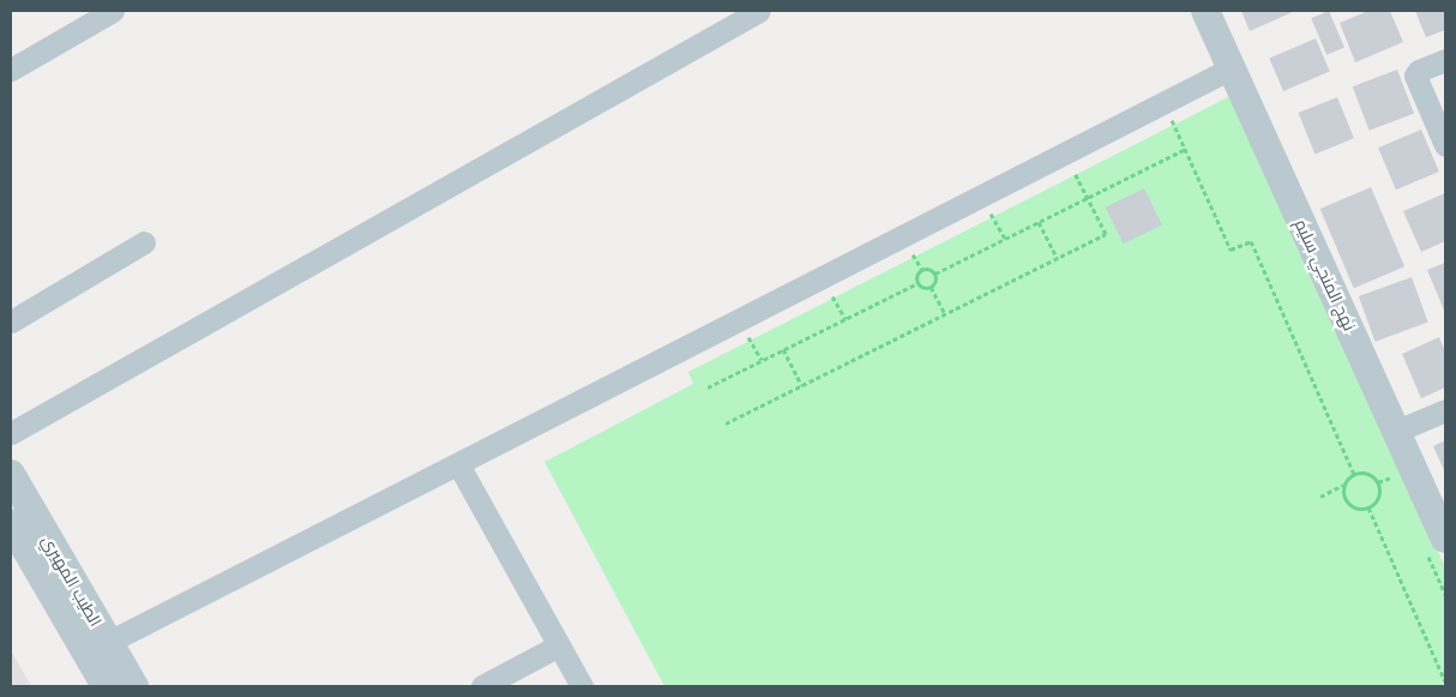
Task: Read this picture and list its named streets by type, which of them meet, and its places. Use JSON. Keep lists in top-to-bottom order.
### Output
{
  "streets": {
    "street": ["نهج المنجي سليم", "الطيب المهيري"]
  }
}
